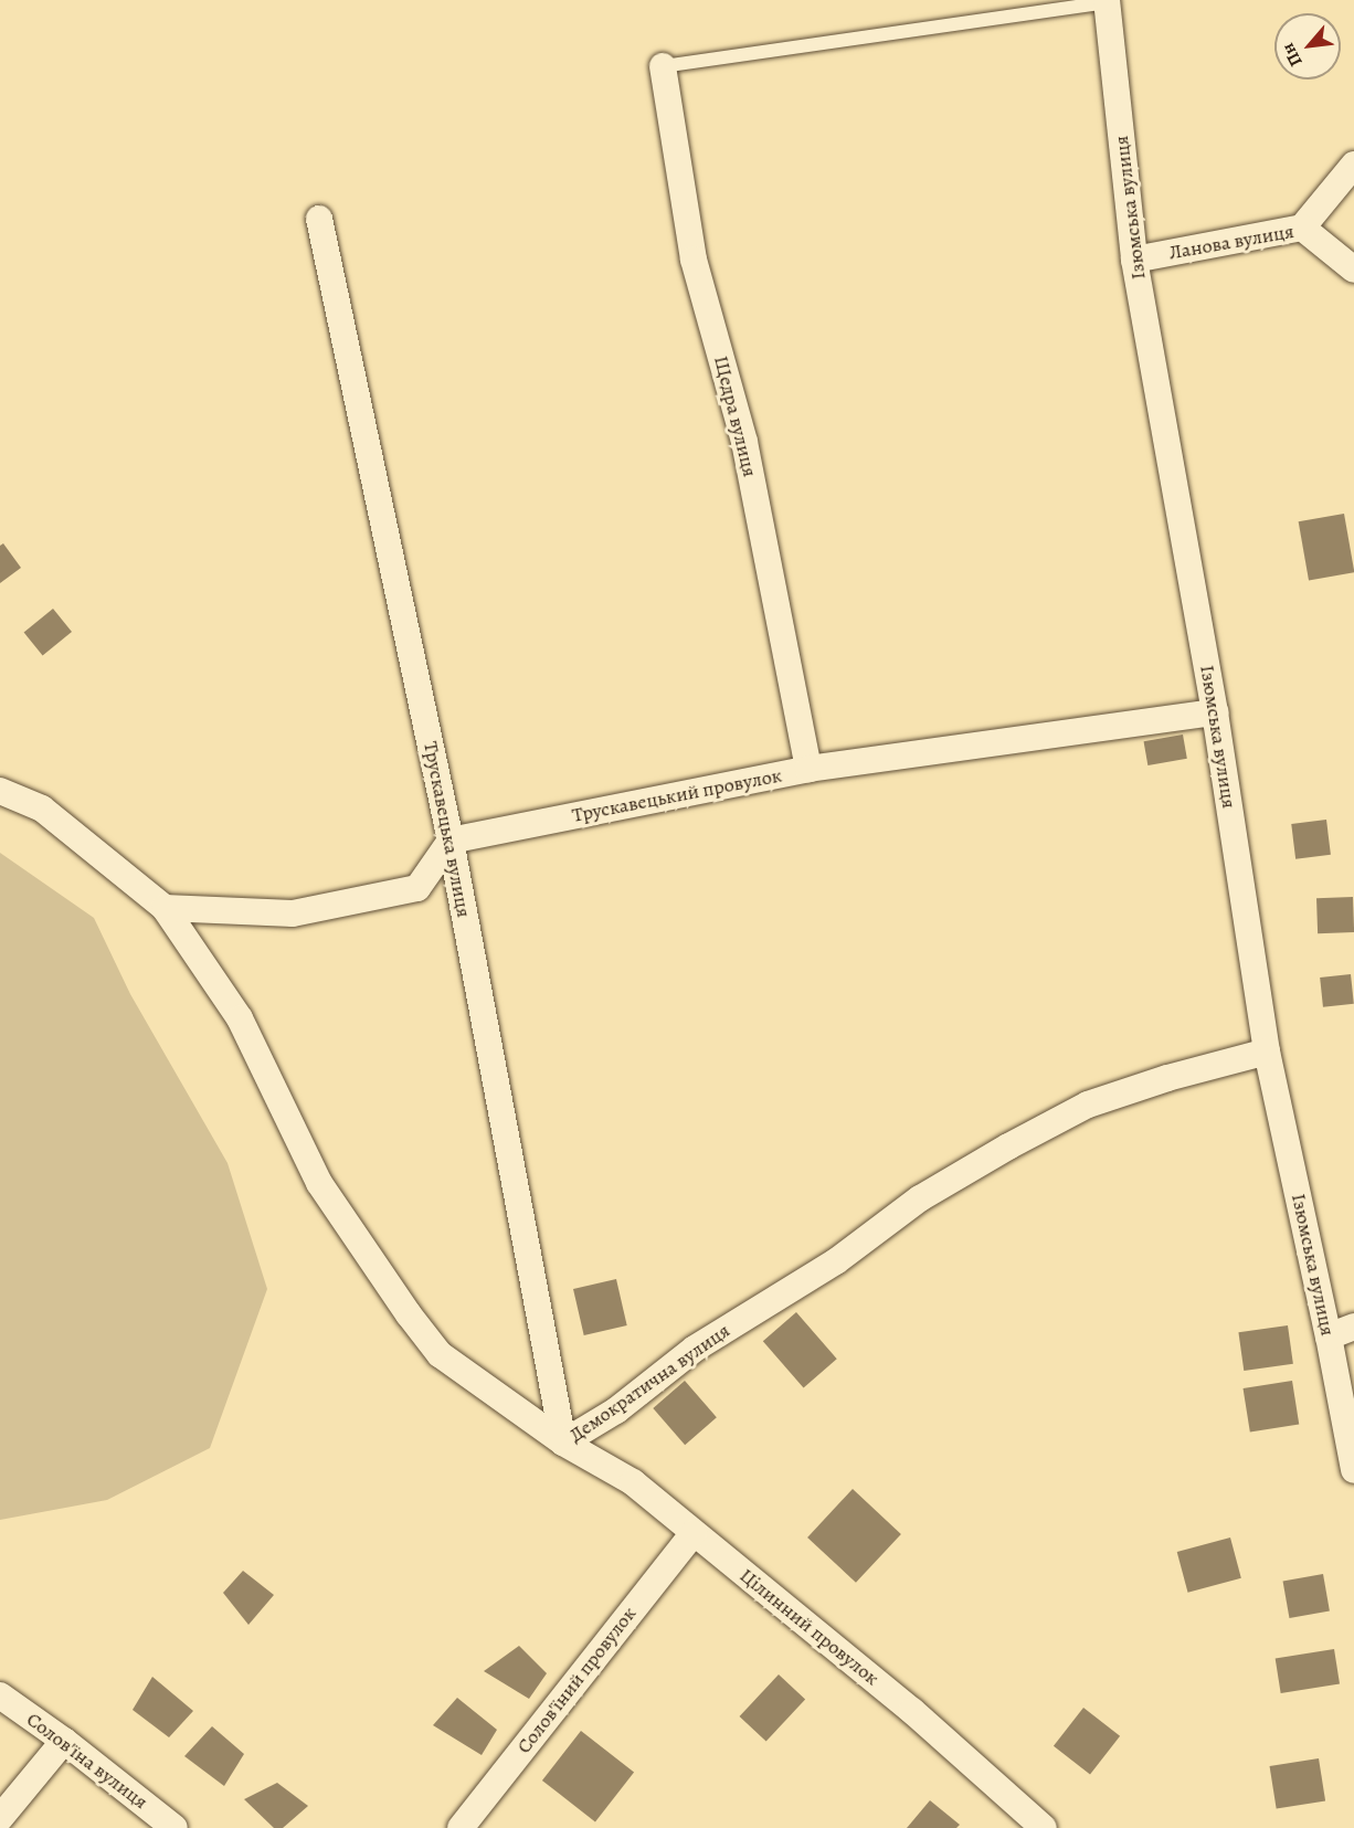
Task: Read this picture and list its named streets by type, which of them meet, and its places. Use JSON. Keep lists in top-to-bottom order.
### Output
{
  "streets": {
    "street": [
      "Ізюмська вулиця",
      "Ланова вулиця",
      "Щедра вулиця",
      "Трускавецький провулок",
      "Трускавецька вулиця",
      "Демократична вулиця",
      "Цілинний провулок",
      "Солов'їний провулок",
      "Солов'їна вулиця"
    ]
  },
  "crossings": [
    ["Ізюмська вулиця", "Ланова вулиця"],
    ["Ізюмська вулиця", "Трускавецький провулок"],
    ["Ізюмська вулиця", "Демократична вулиця"],
    ["Щедра вулиця", "Трускавецький провулок"],
    ["Трускавецький провулок", "Трускавецька вулиця"],
    ["Трускавецька вулиця", "Демократична вулиця"],
    ["Трускавецька вулиця", "Цілинний провулок"],
    ["Демократична вулиця", "Цілинний провулок"],
    ["Цілинний провулок", "Солов'їний провулок"]
  ],
  "north": "bottom left"
}
